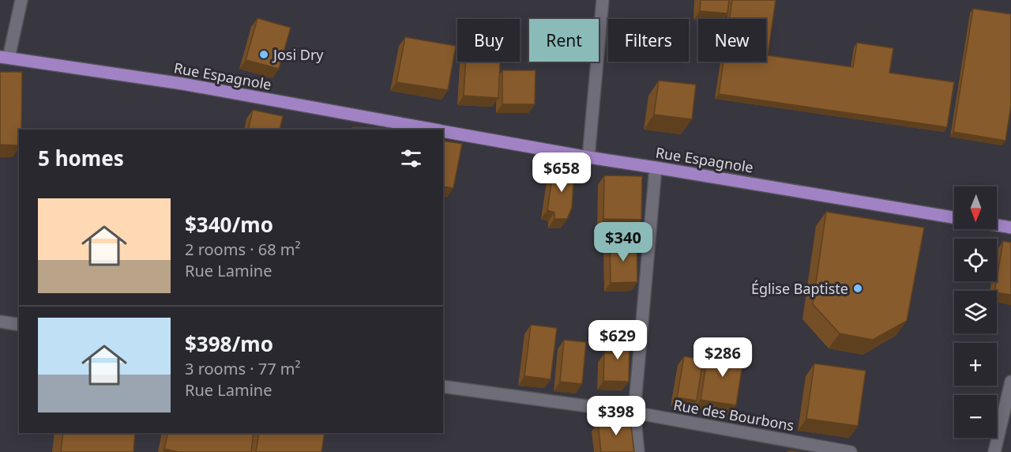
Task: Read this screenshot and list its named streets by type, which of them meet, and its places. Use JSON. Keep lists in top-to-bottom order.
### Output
{
  "streets": {
    "main road": ["Rue Espagnole"],
    "street": ["Rue des Bourbons"]
  },
  "places": ["Josi Dry", "Église Baptiste"],
  "north": "bottom",
  "page": {
    "chip": [
      "Buy",
      "Rent",
      "Filters",
      "New"
    ],
    "heading": "5 homes",
    "price": [
      "$658",
      "$340",
      "$629",
      "$286",
      "$398"
    ],
    "map_buttons": ["+", "−"],
    "list": [
      {
        "name": "$340/mo",
        "note": "2 rooms · 68 m² · Rue Lamine"
      },
      {
        "name": "$398/mo",
        "note": "3 rooms · 77 m² · Rue Lamine"
      }
    ]
  }
}
